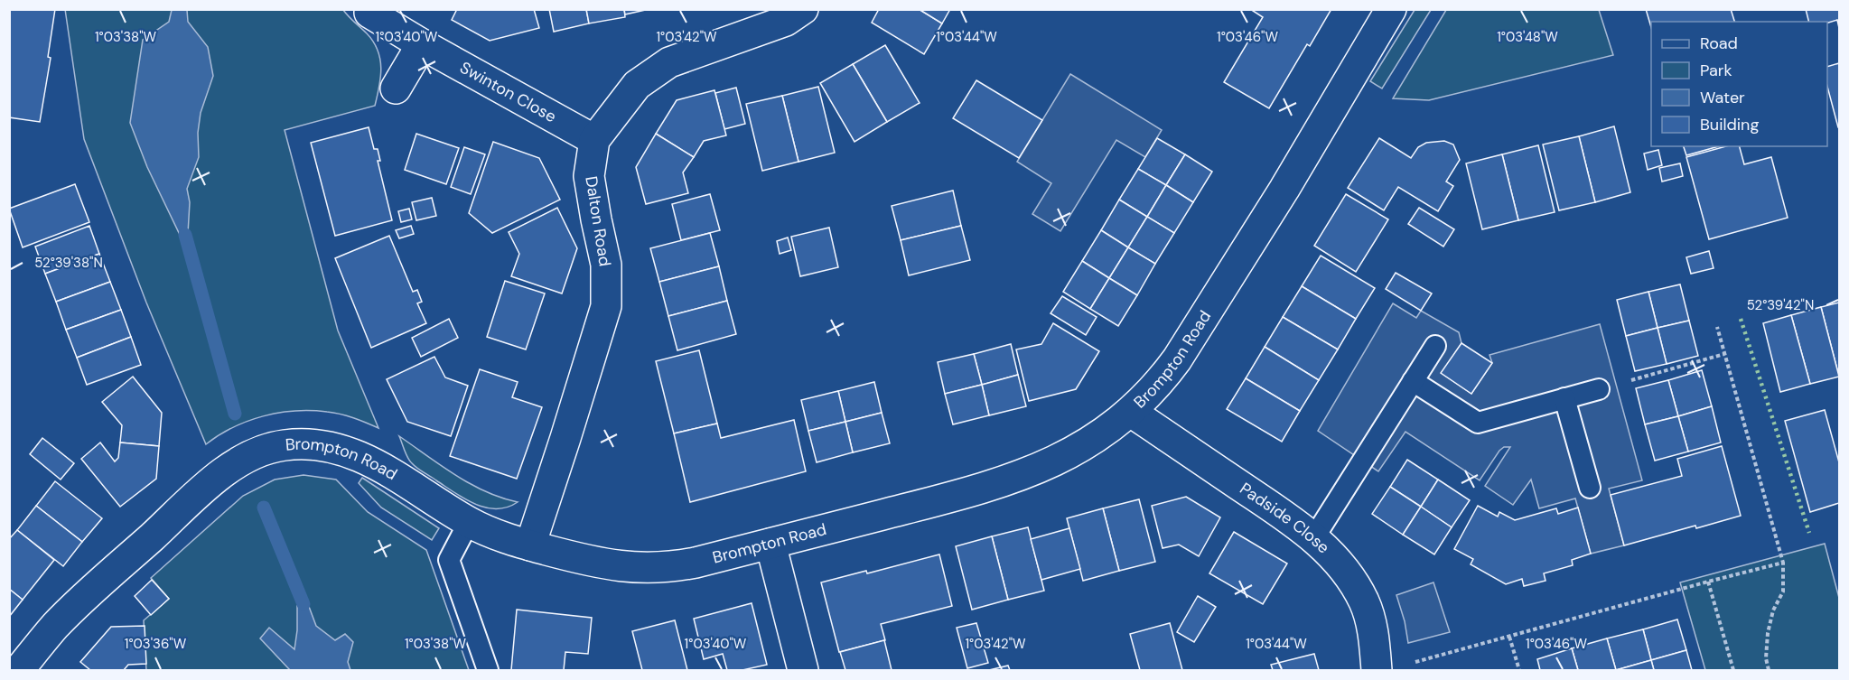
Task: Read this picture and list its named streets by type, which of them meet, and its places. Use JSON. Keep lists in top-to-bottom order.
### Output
{
  "streets": {
    "street": [
      "Swinton Close",
      "Dalton Road",
      "Brompton Road",
      "Padside Close"
    ]
  },
  "crossings": [
    ["Swinton Close", "Dalton Road"],
    ["Dalton Road", "Brompton Road"],
    ["Brompton Road", "Padside Close"]
  ],
  "legend": [
    "Road",
    "Park",
    "Water",
    "Building"
  ],
  "coordinates": [
    "1°03'38\"W",
    "1°03'40\"W",
    "1°03'42\"W",
    "1°03'44\"W",
    "1°03'46\"W",
    "1°03'48\"W",
    "52°39'38\"N",
    "52°39'42\"N",
    "1°03'36\"W"
  ]
}
